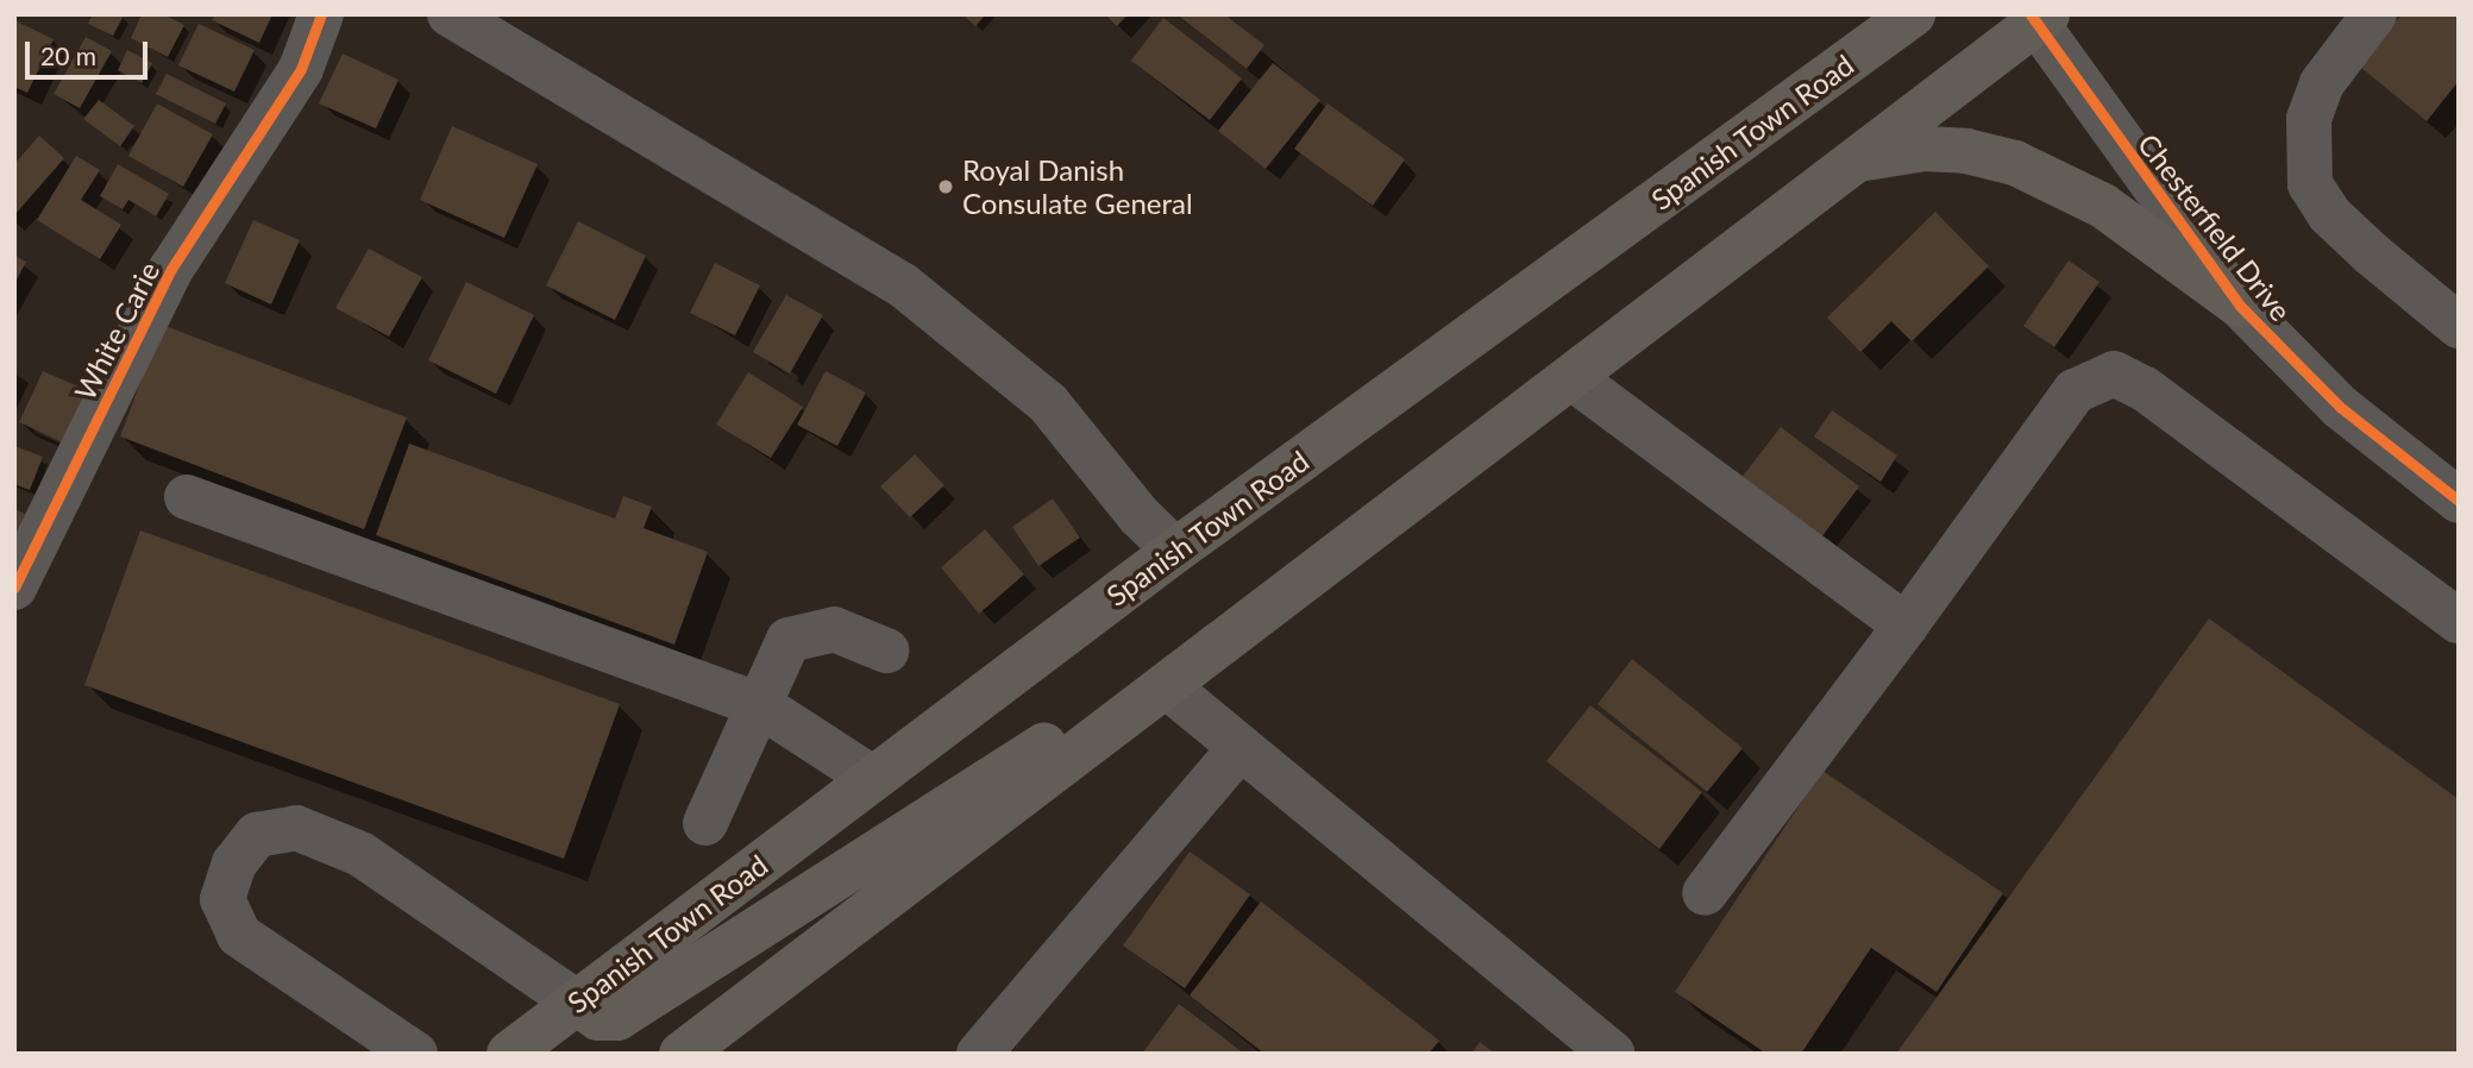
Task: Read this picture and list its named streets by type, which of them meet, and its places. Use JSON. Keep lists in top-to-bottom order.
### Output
{
  "streets": {
    "highway": ["Spanish Town Road"],
    "street": ["Chesterfield Drive", "White Carie"]
  },
  "places": ["Royal Danish Consulate General"],
  "scale_bar": "20 m"
}
